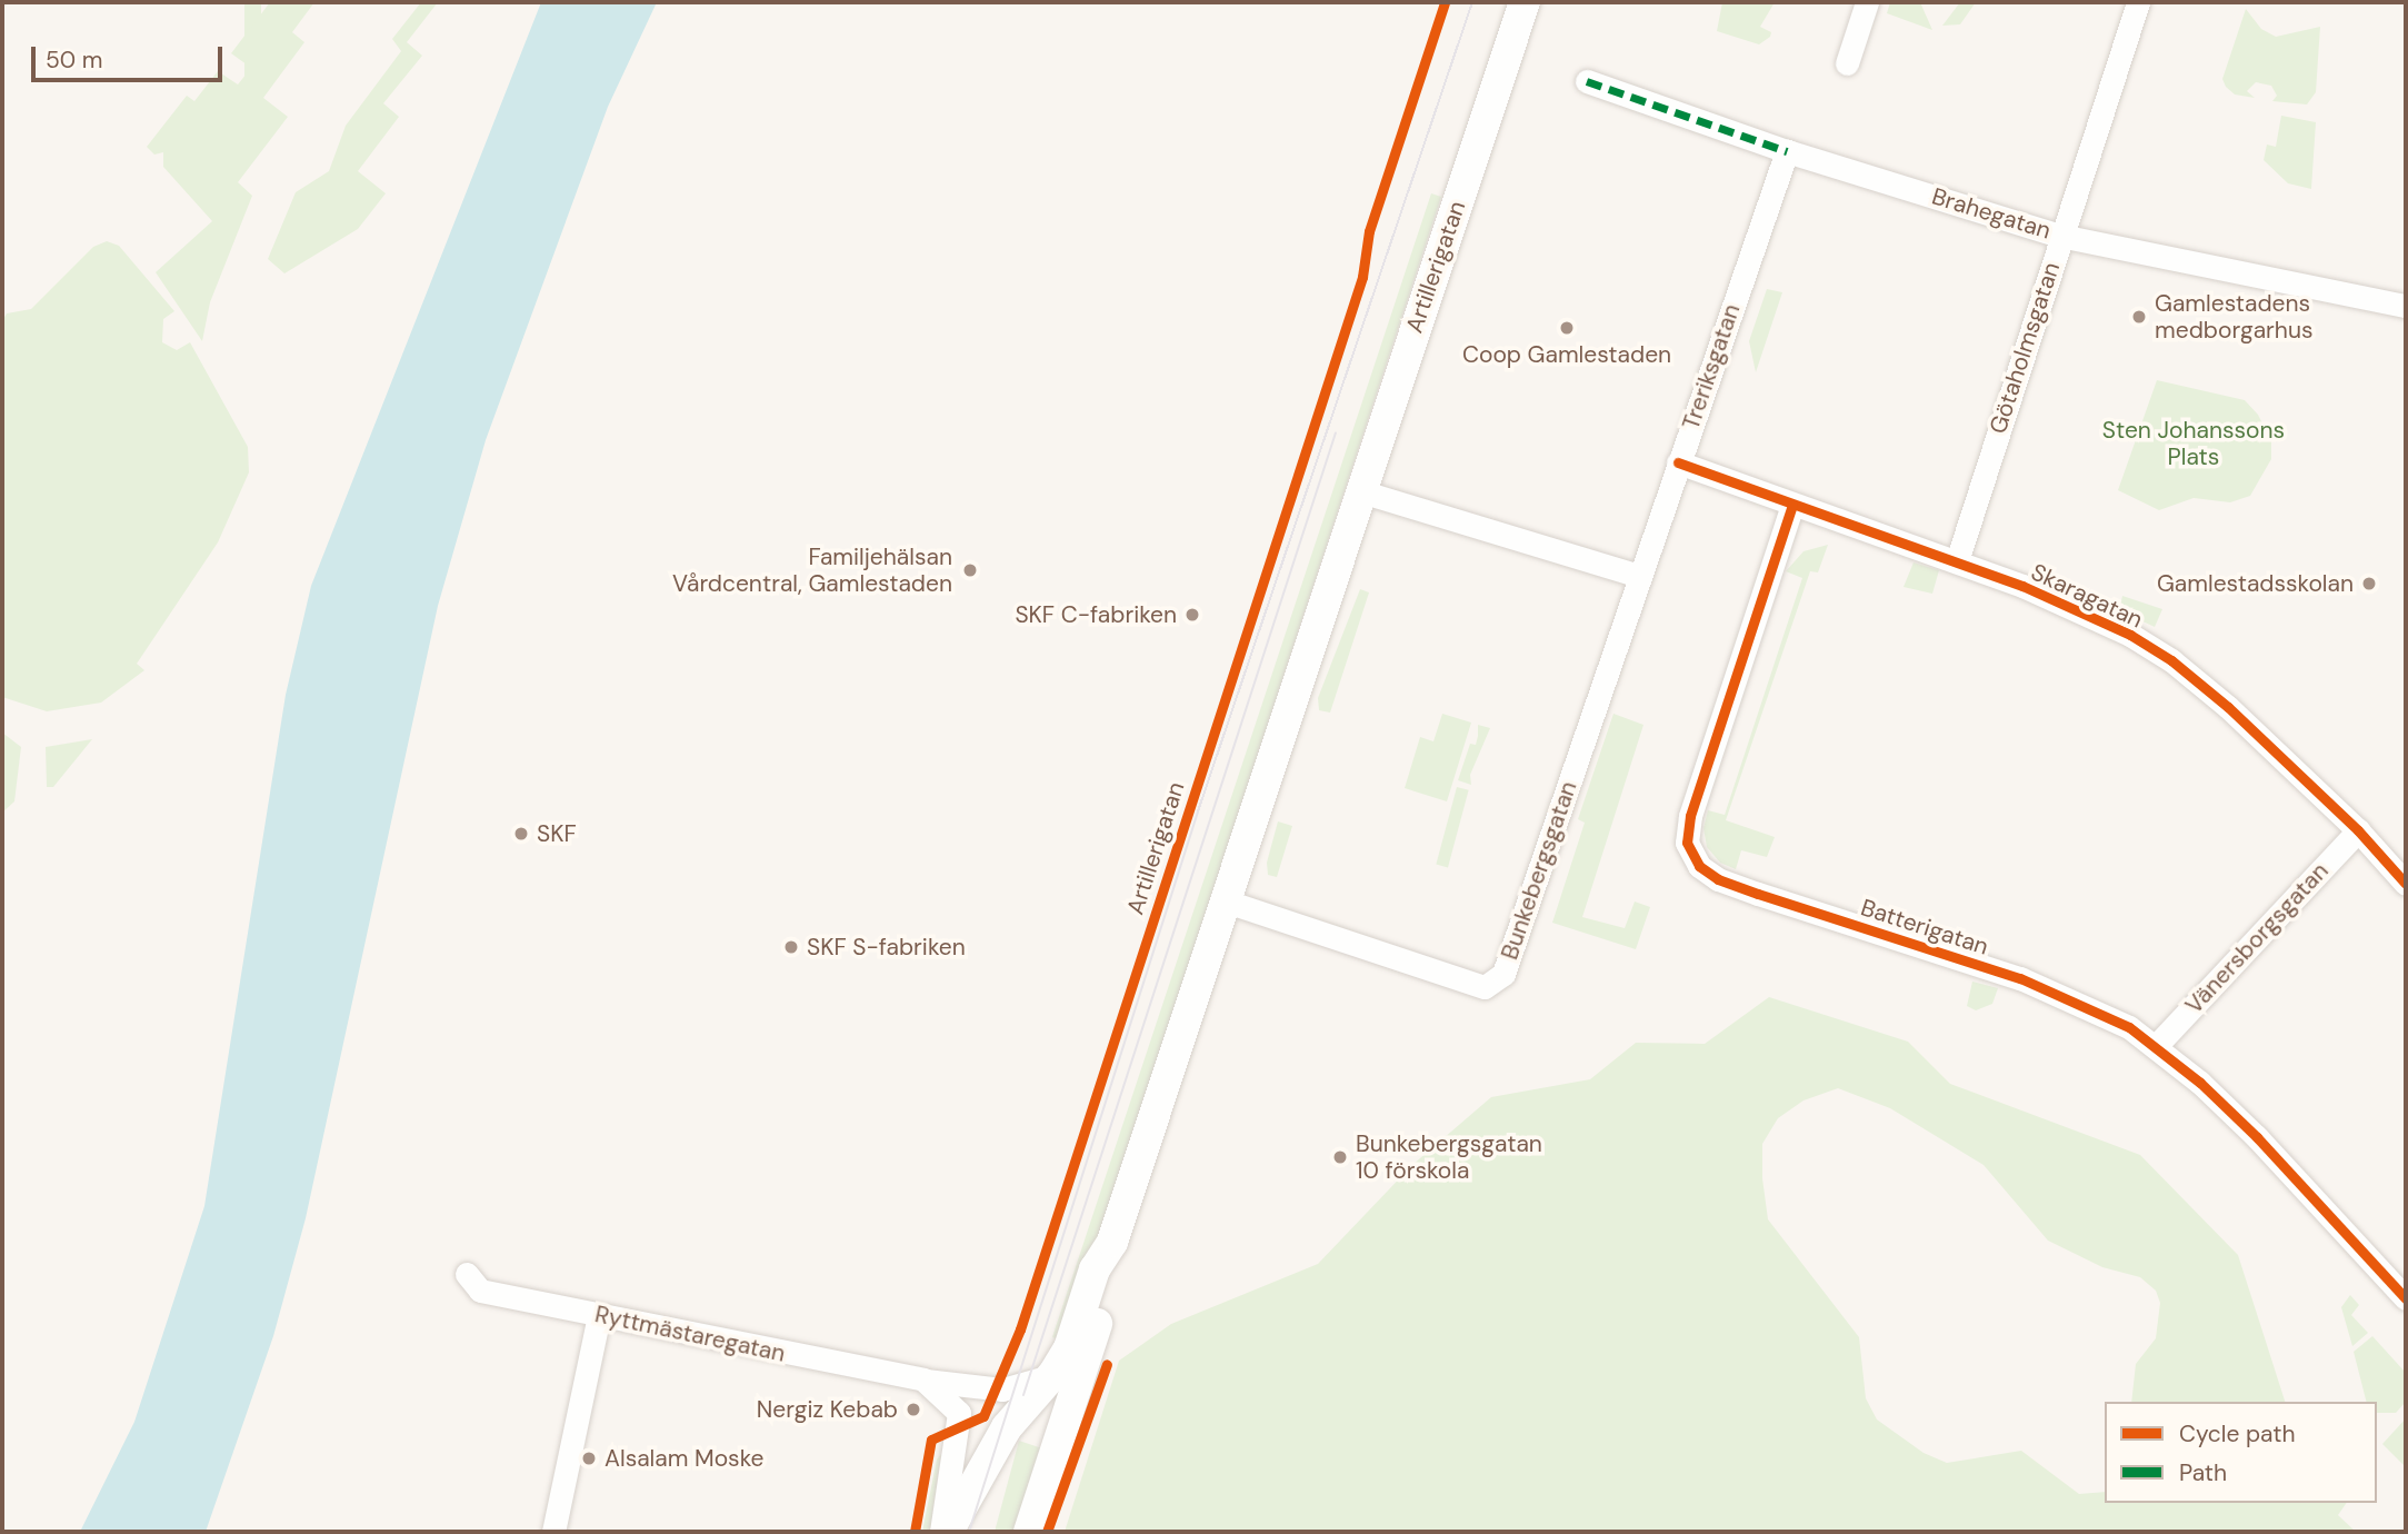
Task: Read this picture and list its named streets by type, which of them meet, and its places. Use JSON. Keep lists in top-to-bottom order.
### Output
{
  "streets": {
    "main road": ["Artillerigatan"],
    "street": [
      "Brahegatan",
      "Götaholmsgatan",
      "Treriksgatan",
      "Skaragatan",
      "Bunkebergsgatan",
      "Batterigatan",
      "Vänersborgsgatan",
      "Ryttmästaregatan"
    ]
  },
  "crossings": [
    ["Brahegatan", "Götaholmsgatan"],
    ["Brahegatan", "Treriksgatan"],
    ["Artillerigatan", "Bunkebergsgatan"],
    ["Artillerigatan", "Ryttmästaregatan"],
    ["Götaholmsgatan", "Skaragatan"],
    ["Treriksgatan", "Skaragatan"],
    ["Treriksgatan", "Bunkebergsgatan"],
    ["Skaragatan", "Batterigatan"],
    ["Skaragatan", "Vänersborgsgatan"],
    ["Batterigatan", "Vänersborgsgatan"]
  ],
  "parks": ["Sten Johanssons Plats"],
  "places": [
    "Gamlestadens medborgarhus",
    "Coop Gamlestaden",
    "Familjehälsan Vårdcentral, Gamlestaden",
    "Gamlestadsskolan",
    "SKF C-fabriken",
    "SKF",
    "SKF S-fabriken",
    "Bunkebergsgatan 10 förskola",
    "Nergiz Kebab",
    "Alsalam Moske"
  ],
  "legend": ["Cycle path", "Path"],
  "scale_bar": "50 m"
}
